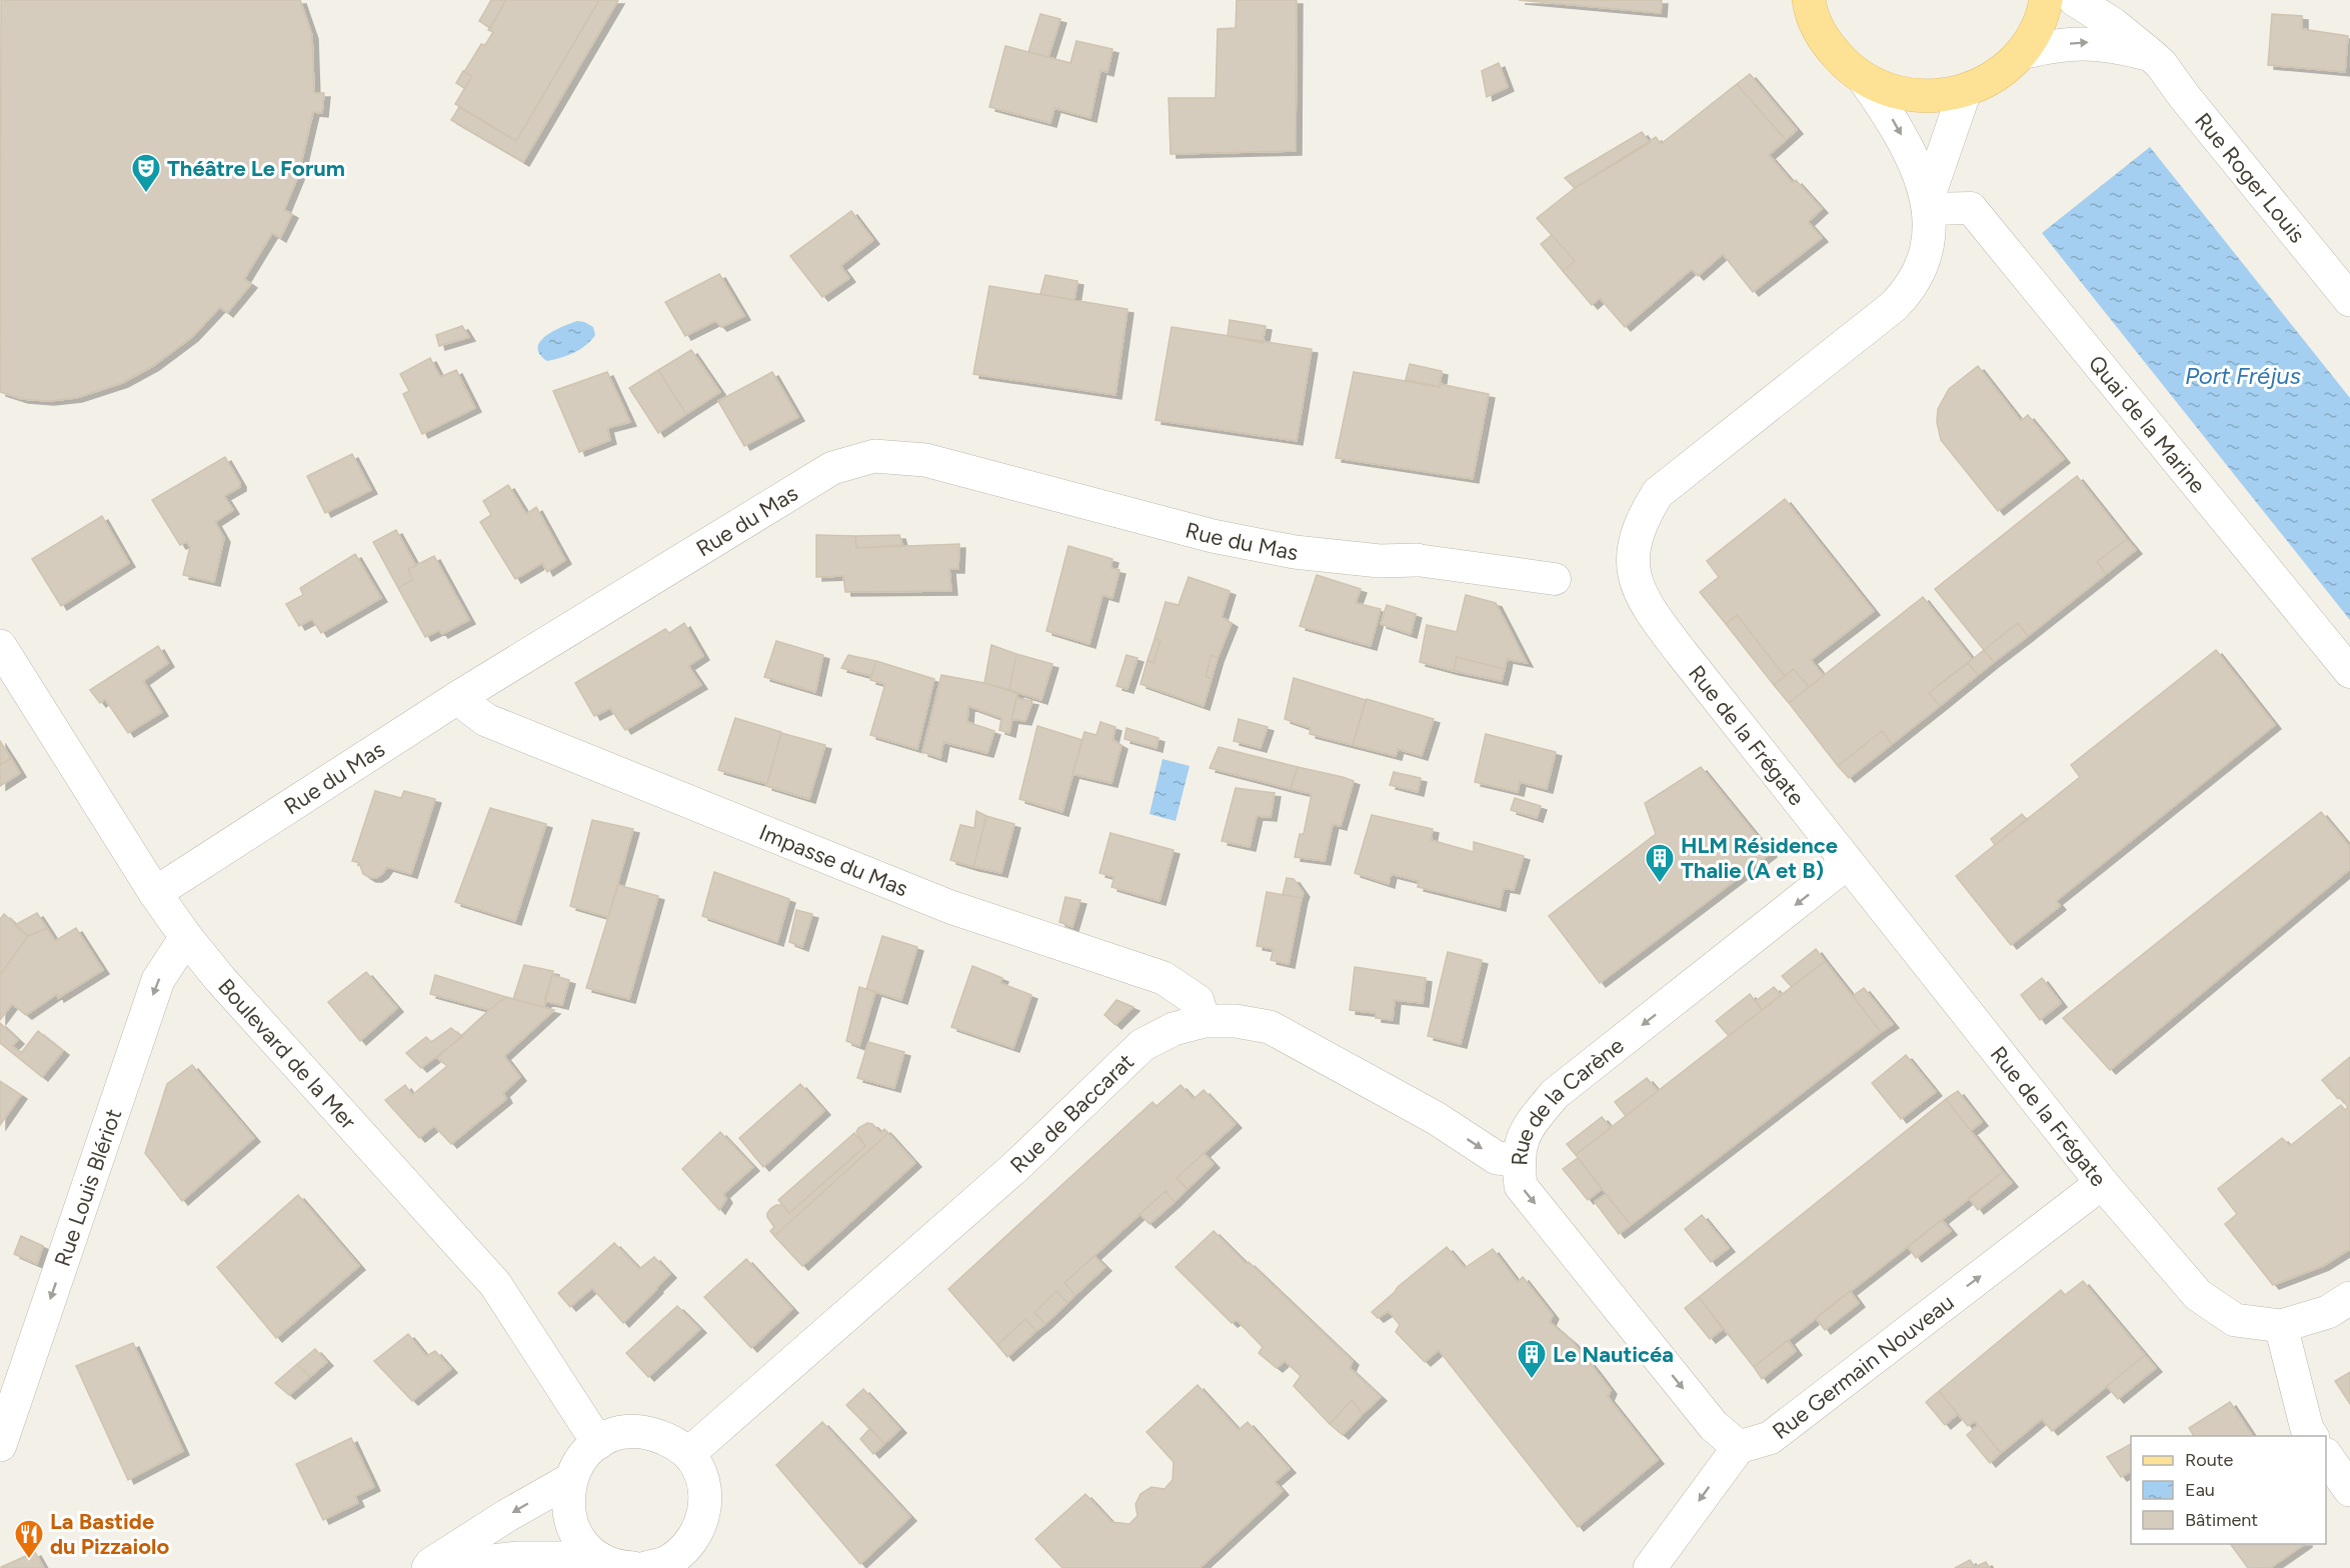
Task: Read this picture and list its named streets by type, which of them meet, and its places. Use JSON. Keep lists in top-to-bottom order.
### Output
{
  "streets": {
    "street": [
      "Rue Roger Louis",
      "Quai de la Marine",
      "Rue du Mas",
      "Rue de la Frégate",
      "Impasse du Mas",
      "Boulevard de la Mer",
      "Rue de la Carène",
      "Rue de Baccarat",
      "Rue Louis Blériot",
      "Rue Germain Nouveau"
    ]
  },
  "crossings": [
    ["Quai de la Marine", "Rue de la Frégate"],
    ["Rue du Mas", "Impasse du Mas"],
    ["Rue du Mas", "Boulevard de la Mer"],
    ["Rue de la Frégate", "Rue de la Carène"],
    ["Rue de la Frégate", "Rue Germain Nouveau"],
    ["Impasse du Mas", "Rue de Baccarat"],
    ["Boulevard de la Mer", "Rue Louis Blériot"],
    ["Rue de la Carène", "Rue de Baccarat"],
    ["Rue de la Carène", "Rue Germain Nouveau"]
  ],
  "one_way": ["Rue Louis Blériot", "Rue Germain Nouveau"],
  "water": ["Port Fréjus"],
  "places": {
    "theatre": ["Théâtre Le Forum"],
    "building": ["HLM Résidence Thalie (A et B)", "Le Nauticéa"],
    "restaurant": ["La Bastide du Pizzaiolo"]
  },
  "legend": ["Route", "Eau", "Bâtiment"]
}
